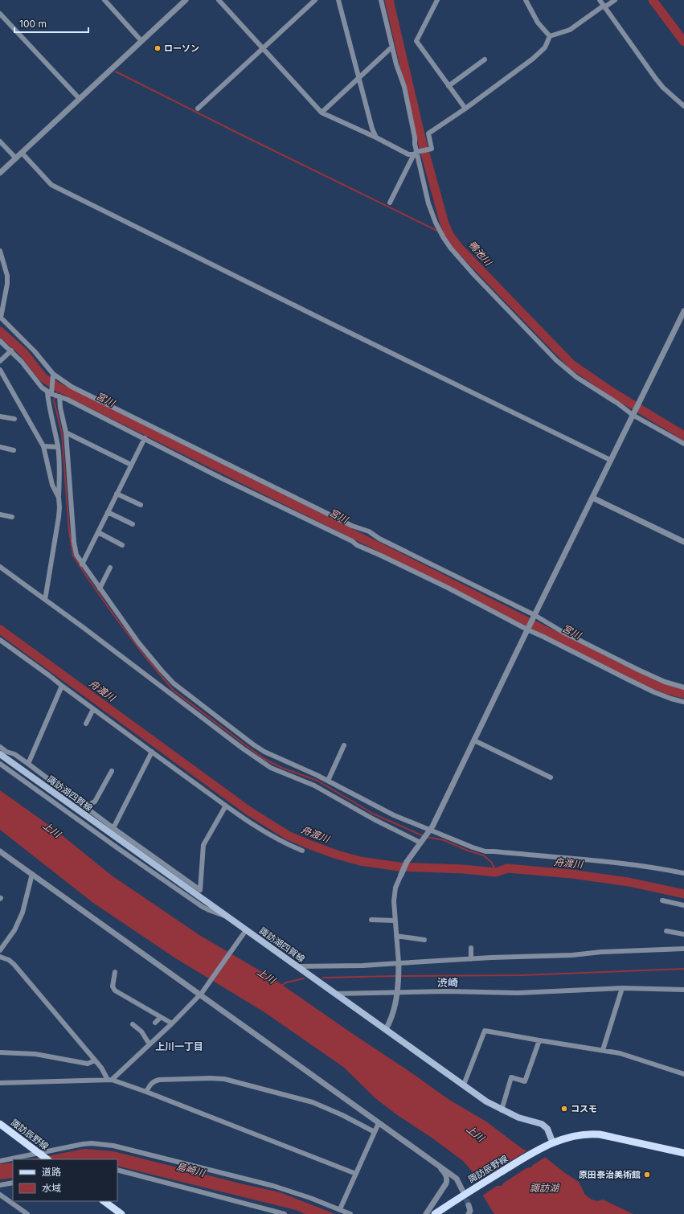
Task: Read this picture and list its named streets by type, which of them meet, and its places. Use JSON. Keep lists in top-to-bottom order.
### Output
{
  "streets": {
    "main road": ["諏訪湖四賀線", "諏訪辰野線"]
  },
  "crossings": [
    ["諏訪湖四賀線", "諏訪辰野線"]
  ],
  "districts": ["渋崎", "上川一丁目"],
  "water": [
    "鴨池川",
    "宮川",
    "舟渡川",
    "上川",
    "島崎川",
    "諏訪湖"
  ],
  "places": ["ローソン", "コスモ", "原田泰治美術館"],
  "legend": ["道路", "水域"],
  "scale_bar": "100 m"
}
